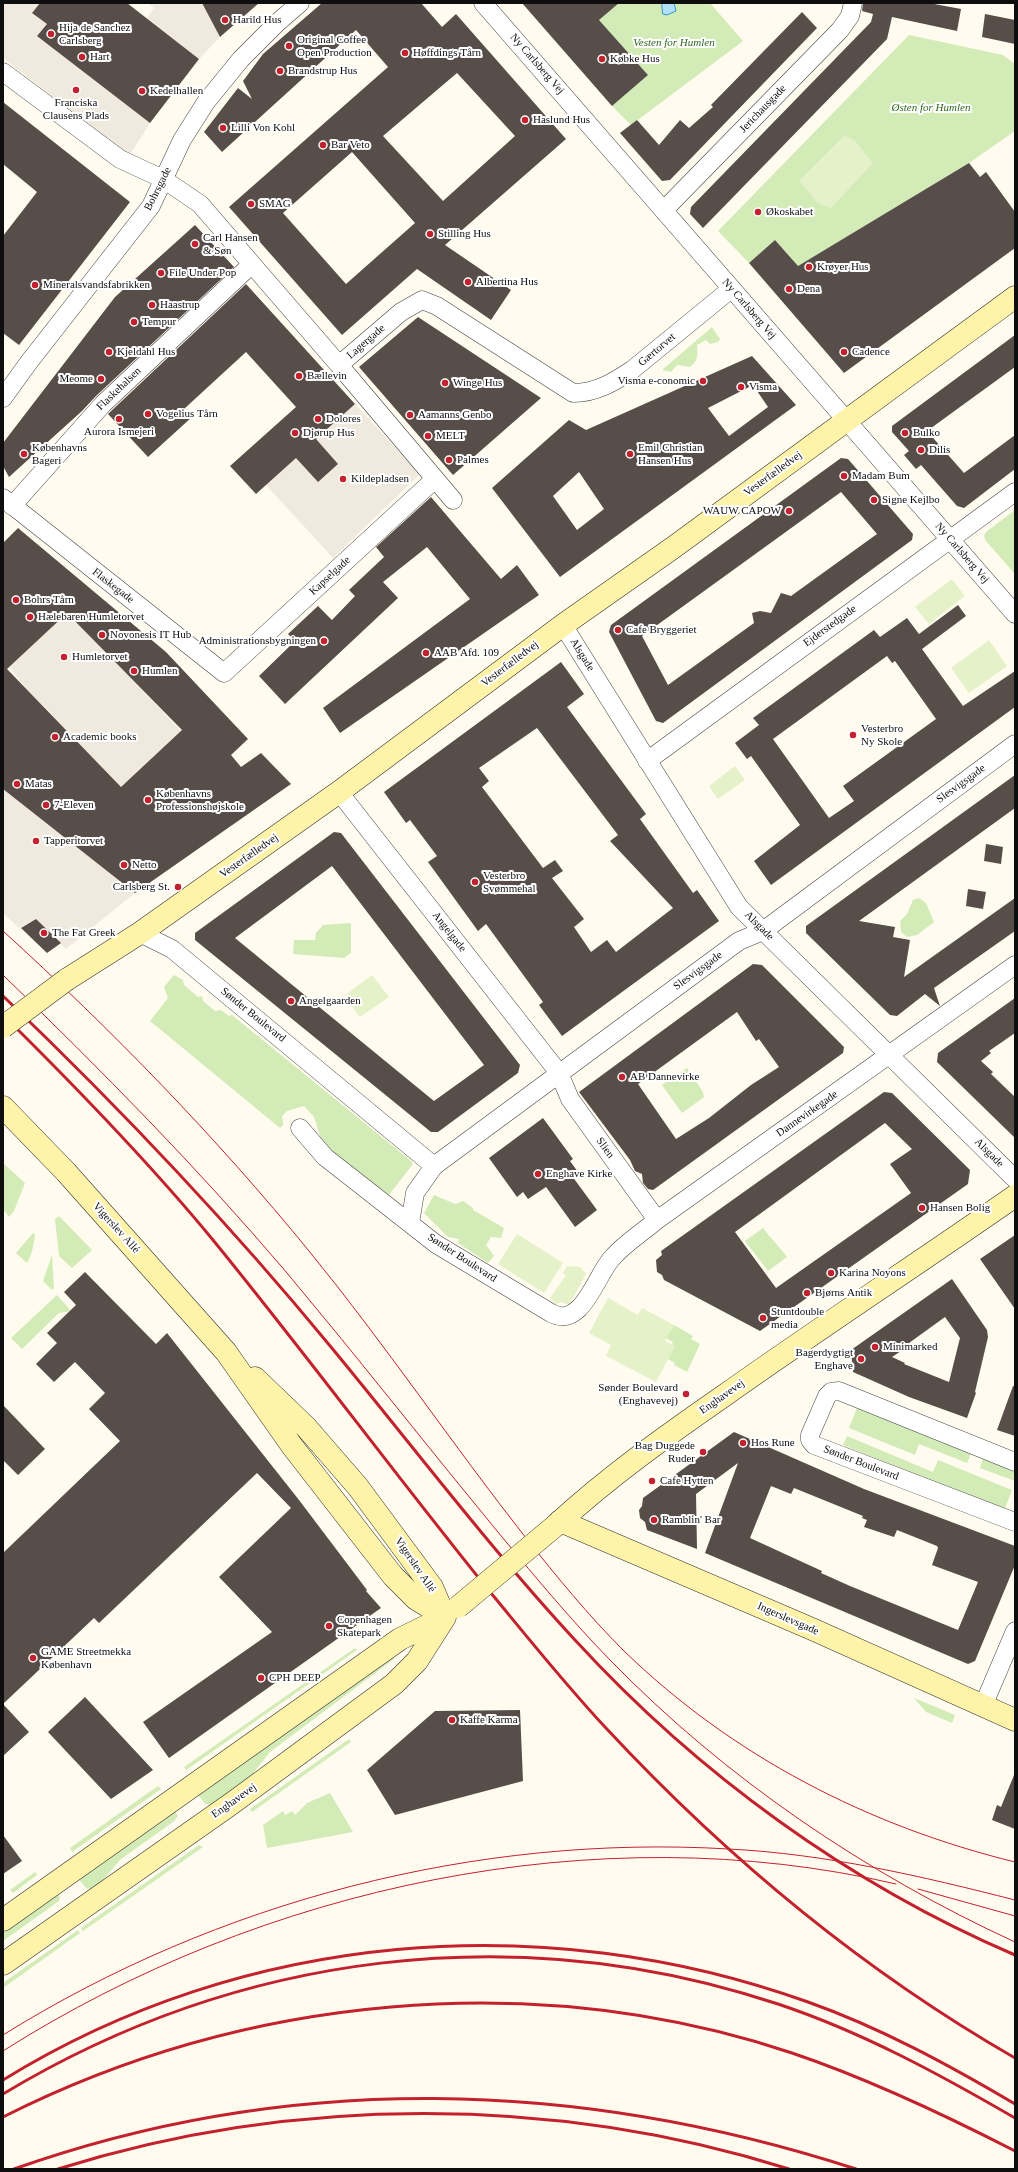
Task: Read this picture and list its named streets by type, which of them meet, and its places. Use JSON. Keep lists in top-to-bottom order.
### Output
{
  "streets": {
    "street": [
      "Ny Carlsberg Vej",
      "Jerichausgade",
      "Bohrsgade",
      "Lagergade",
      "Gærtorvet",
      "Flaskehalsen",
      "Vesterfælledvej",
      "Kapselgade",
      "Flaskegade",
      "Ejderstedgade",
      "Alsgade",
      "Slesvigsgade",
      "Angelgade",
      "Sønder Boulevard",
      "Dannevirkegade",
      "Slien",
      "Vigerslev Allé",
      "Enghavevej",
      "Ingerslevsgade"
    ]
  },
  "crossings": [
    ["Ny Carlsberg Vej", "Jerichausgade"],
    ["Ny Carlsberg Vej", "Gærtorvet"],
    ["Ny Carlsberg Vej", "Vesterfælledvej"],
    ["Ny Carlsberg Vej", "Ejderstedgade"],
    ["Bohrsgade", "Lagergade"],
    ["Lagergade", "Gærtorvet"],
    ["Lagergade", "Flaskehalsen"],
    ["Flaskehalsen", "Flaskegade"],
    ["Vesterfælledvej", "Alsgade"],
    ["Vesterfælledvej", "Angelgade"],
    ["Vesterfælledvej", "Sønder Boulevard"],
    ["Kapselgade", "Flaskegade"],
    ["Ejderstedgade", "Alsgade"],
    ["Alsgade", "Slesvigsgade"],
    ["Alsgade", "Dannevirkegade"],
    ["Slesvigsgade", "Angelgade"],
    ["Slesvigsgade", "Sønder Boulevard"],
    ["Slesvigsgade", "Slien"],
    ["Angelgade", "Slien"],
    ["Sønder Boulevard", "Dannevirkegade"],
    ["Dannevirkegade", "Slien"],
    ["Vigerslev Allé", "Enghavevej"],
    ["Enghavevej", "Ingerslevsgade"]
  ],
  "parks": ["Vesten for Humlen", "Østen for Humlen"],
  "places": [
    "Harild Hus",
    "Hija de Sanchez Carlsberg",
    "Original Coffee Open Production",
    "Høffdings Tårn",
    "Hart",
    "Købke Hus",
    "Brandstrup Hus",
    "Franciska Clausens Plads",
    "Kedelhallen",
    "Haslund Hus",
    "Lilli Von Kohl",
    "Bar Veto",
    "SMAG",
    "Økoskabet",
    "Stilling Hus",
    "Carl Hansen & Søn",
    "Krøyer Hus",
    "File Under Pop",
    "Albertina Hus",
    "Mineralsvandsfabrikken",
    "Dena",
    "Haastrup",
    "Tempur",
    "Kjeldahl Hus",
    "Cadence",
    "Bællevin",
    "Meome",
    "Visma e-conomic",
    "Winge Hus",
    "Visma",
    "Vogelius Tårn",
    "Aamanns Genbo",
    "Aurora Ismejeri",
    "Dolores",
    "Djørup Hus",
    "Bulko",
    "MELT",
    "Dilis",
    "Københavns Bageri",
    "Emil Christian Hansen Hus",
    "Palmes",
    "Madam Bum",
    "Kildepladsen",
    "Signe Kejlbo",
    "WAUW CAPOW",
    "Bohrs Tårn",
    "Hælebaren Humletorvet",
    "Cafe Bryggeriet",
    "Novonesis IT Hub",
    "Administrationsbygningen",
    "AAB Afd. 109",
    "Humletorvet",
    "Humlen",
    "Vesterbro Ny Skole",
    "Academic books",
    "Matas",
    "Københavns Professionshøjskole",
    "7-Eleven",
    "Tapperitorvet",
    "Netto",
    "Vesterbro Svømmehal",
    "Carlsberg St.",
    "The Fat Greek",
    "Angelgaarden",
    "AB Dannevirke",
    "Enghave Kirke",
    "Hansen Bolig",
    "Karina Noyons",
    "Bjørns Antik",
    "Stuntdouble media",
    "Minimarked",
    "Bagerdygtigt Enghave",
    "Sønder Boulevard (Enghavevej)",
    "Hos Rune",
    "Bag Duggede Ruder",
    "Cafe Hytten",
    "Ramblin' Bar",
    "Copenhagen Skatepark",
    "GAME Streetmekka København",
    "CPH DEEP",
    "Kaffe Karma"
  ]
}
